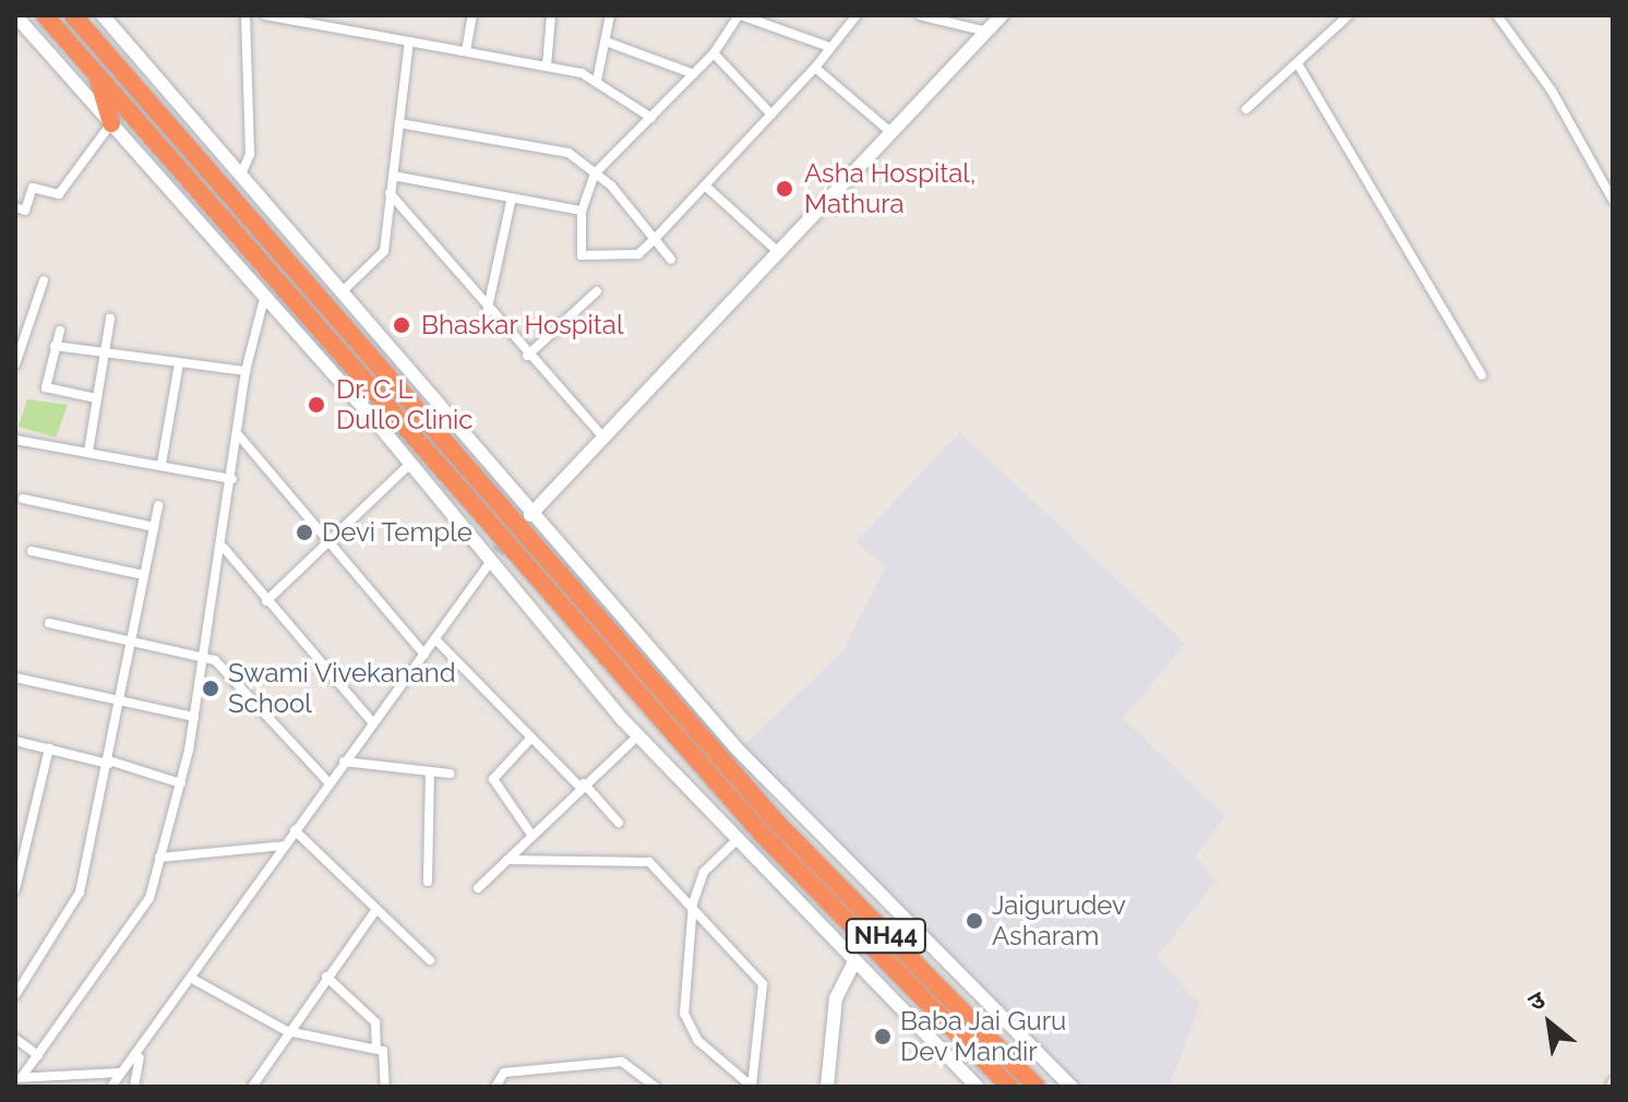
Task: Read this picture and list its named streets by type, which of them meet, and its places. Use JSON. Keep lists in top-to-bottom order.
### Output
{
  "streets": {
    "highway": ["NH44"]
  },
  "places": [
    "Asha Hospital, Mathura",
    "Bhaskar Hospital",
    "Dr. C L Dullo Clinic",
    "Devi Temple",
    "Swami Vivekanand School",
    "Jaigurudev Asharam",
    "Baba Jai Guru Dev Mandir"
  ],
  "north": "top left"
}
